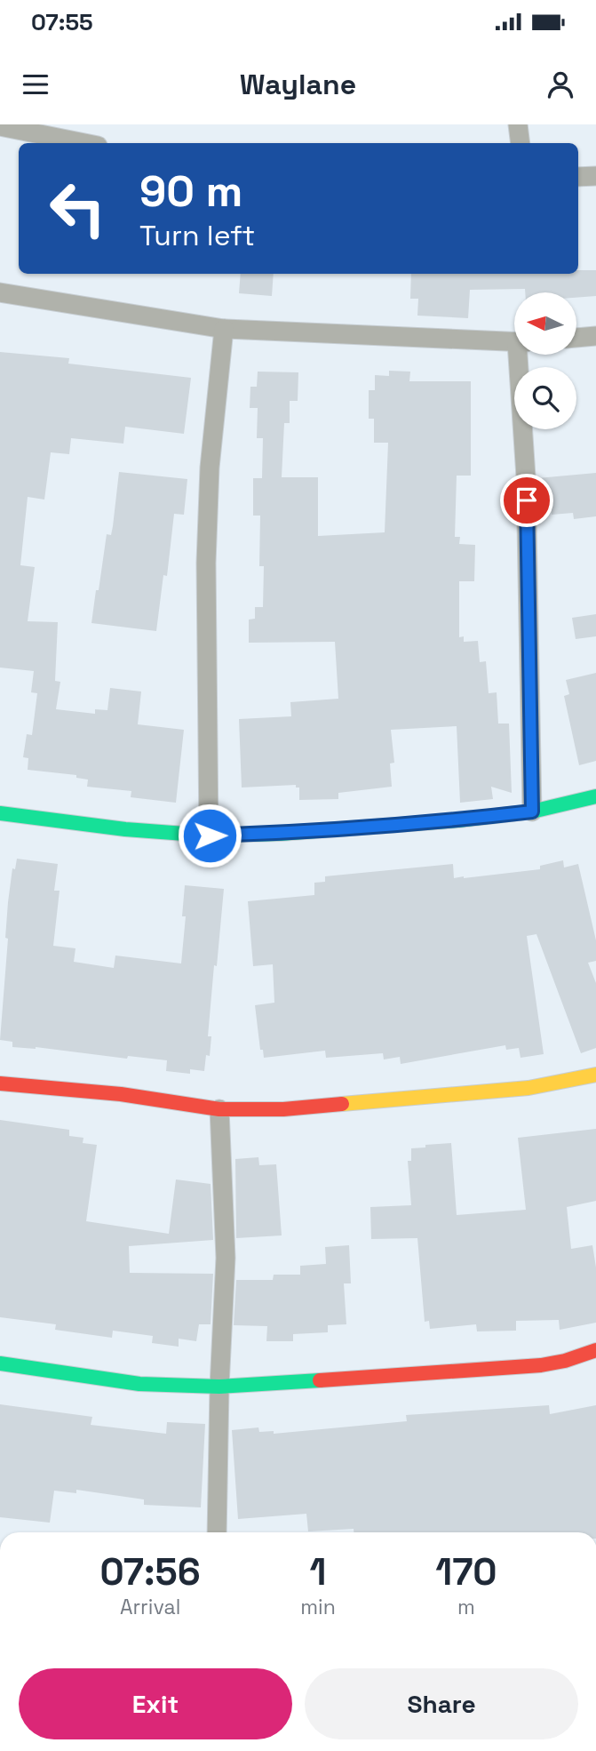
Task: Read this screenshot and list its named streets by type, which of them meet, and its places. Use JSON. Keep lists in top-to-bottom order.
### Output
{
  "north": "left",
  "page": {
    "status": "07:55",
    "header": "Waylane",
    "turn": ["90 m", "Turn left"],
    "eta": [
      "07:56",
      "Arrival",
      "1",
      "min",
      "170",
      "m"
    ],
    "buttons": ["Exit", "Share"]
  }
}
